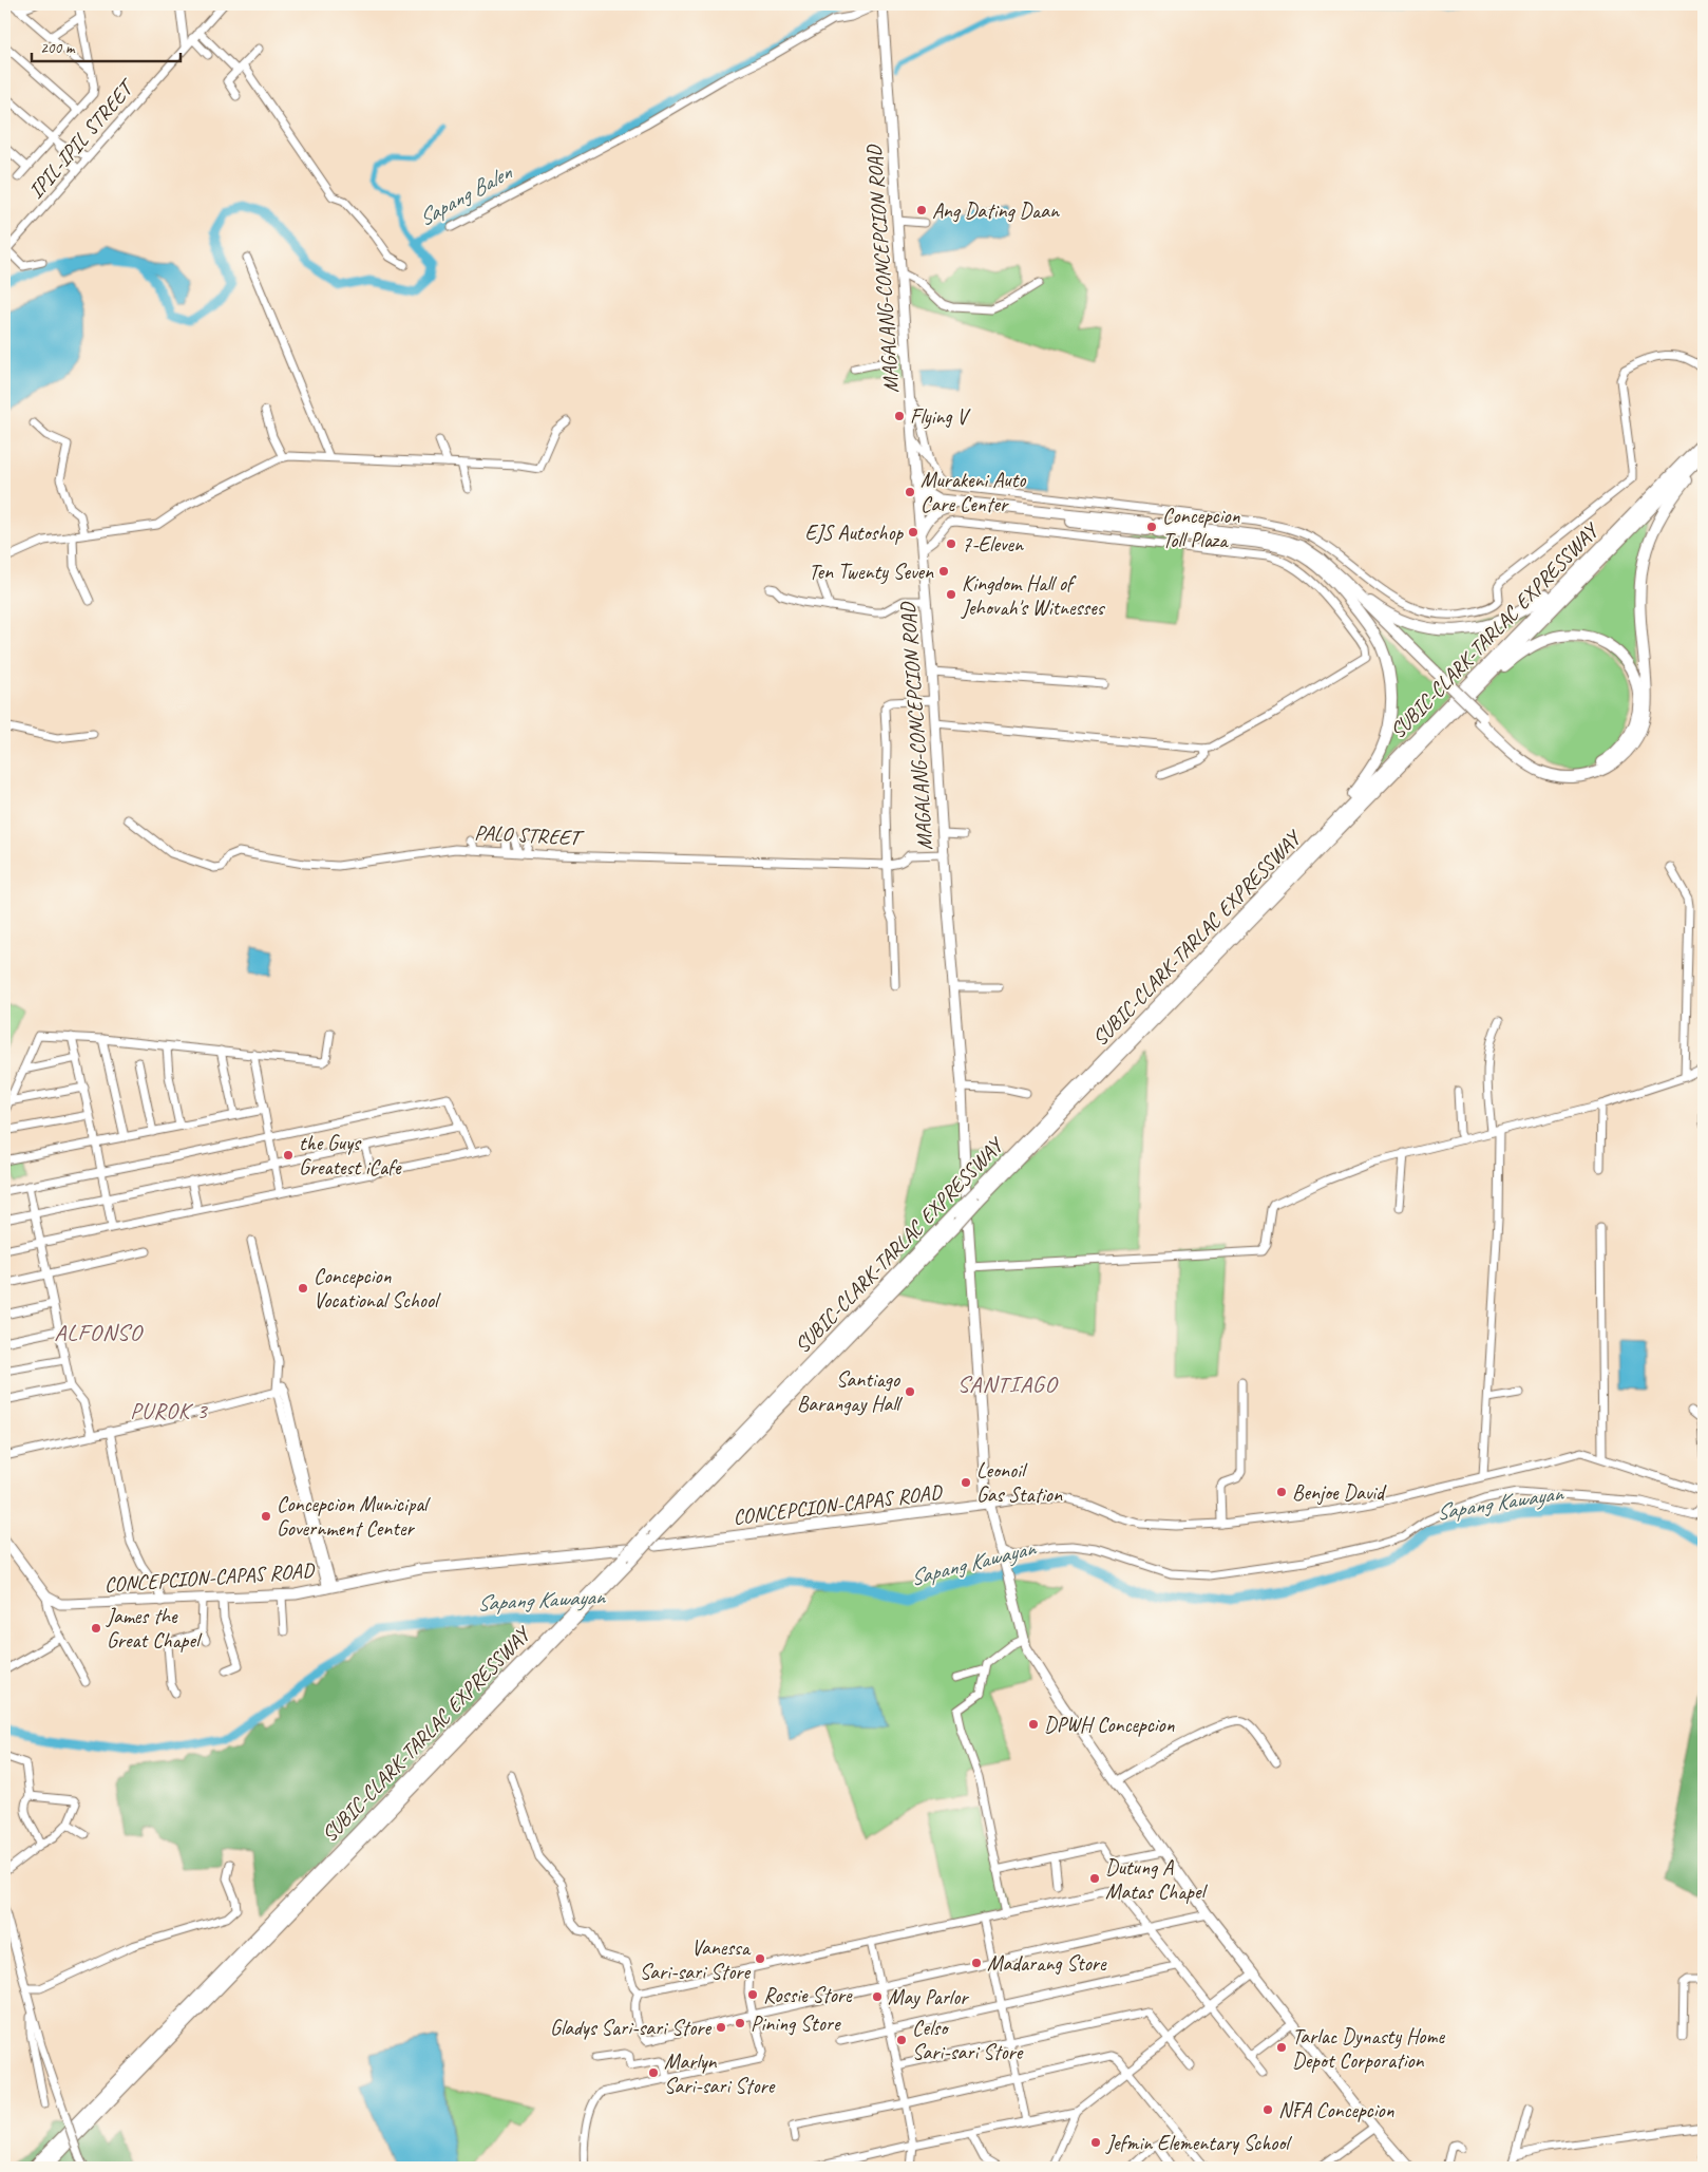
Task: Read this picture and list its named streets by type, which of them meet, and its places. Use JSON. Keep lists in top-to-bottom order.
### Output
{
  "streets": {
    "highway": ["SUBIC-CLARK-TARLAC EXPRESSWAY"],
    "main road": ["MAGALANG-CONCEPCION ROAD", "CONCEPCION-CAPAS ROAD"],
    "street": ["IPIL-IPIL STREET", "PALO STREET"]
  },
  "crossings": [
    ["MAGALANG-CONCEPCION ROAD", "SUBIC-CLARK-TARLAC EXPRESSWAY"],
    ["MAGALANG-CONCEPCION ROAD", "PALO STREET"],
    ["SUBIC-CLARK-TARLAC EXPRESSWAY", "CONCEPCION-CAPAS ROAD"]
  ],
  "districts": ["ALFONSO", "SANTIAGO", "PUROK 3"],
  "water": ["Sapang Balen", "Sapang Kawayan"],
  "places": [
    "Ang Dating Daan",
    "Flying V",
    "Murakeni Auto Care Center",
    "Concepcion Toll Plaza",
    "EJS Autoshop",
    "7-Eleven",
    "Ten Twenty Seven",
    "Kingdom Hall of Jehovah's Witnesses",
    "the Guys Greatest iCafe",
    "Concepcion Vocational School",
    "Santiago Barangay Hall",
    "Leonoil Gas Station",
    "Benjoe David",
    "Concepcion Municipal Government Center",
    "James the Great Chapel",
    "DPWH Concepcion",
    "Dutung A Matas Chapel",
    "Vanessa Sari-sari Store",
    "Madarang Store",
    "Rossie Store",
    "May Parlor",
    "Pining Store",
    "Gladys Sari-sari Store",
    "Celso Sari-sari Store",
    "Tarlac Dynasty Home Depot Corporation",
    "Marlyn Sari-sari Store",
    "NFA Concepcion",
    "Jefmin Elementary School"
  ],
  "scale_bar": "200 m"
}
